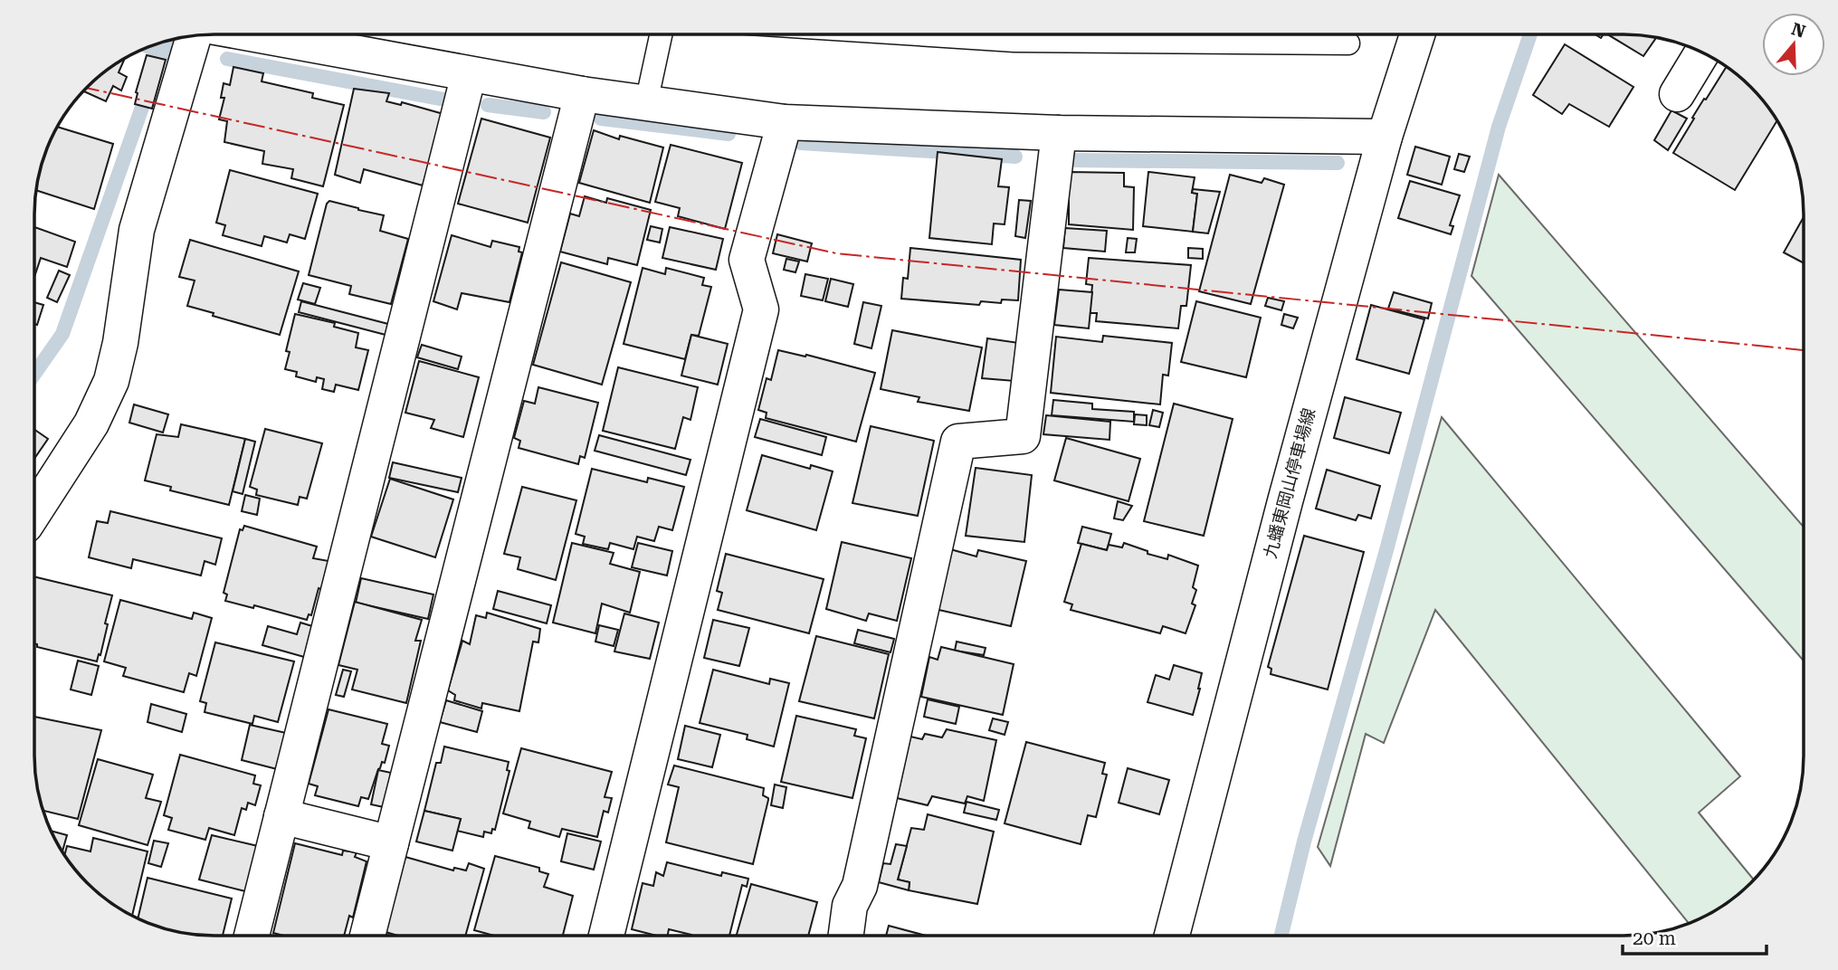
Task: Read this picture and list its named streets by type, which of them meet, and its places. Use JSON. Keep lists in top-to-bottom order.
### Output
{
  "streets": {
    "street": ["九蟠東岡山停車場線"]
  },
  "scale_bar": "20 m",
  "north": "top"
}
